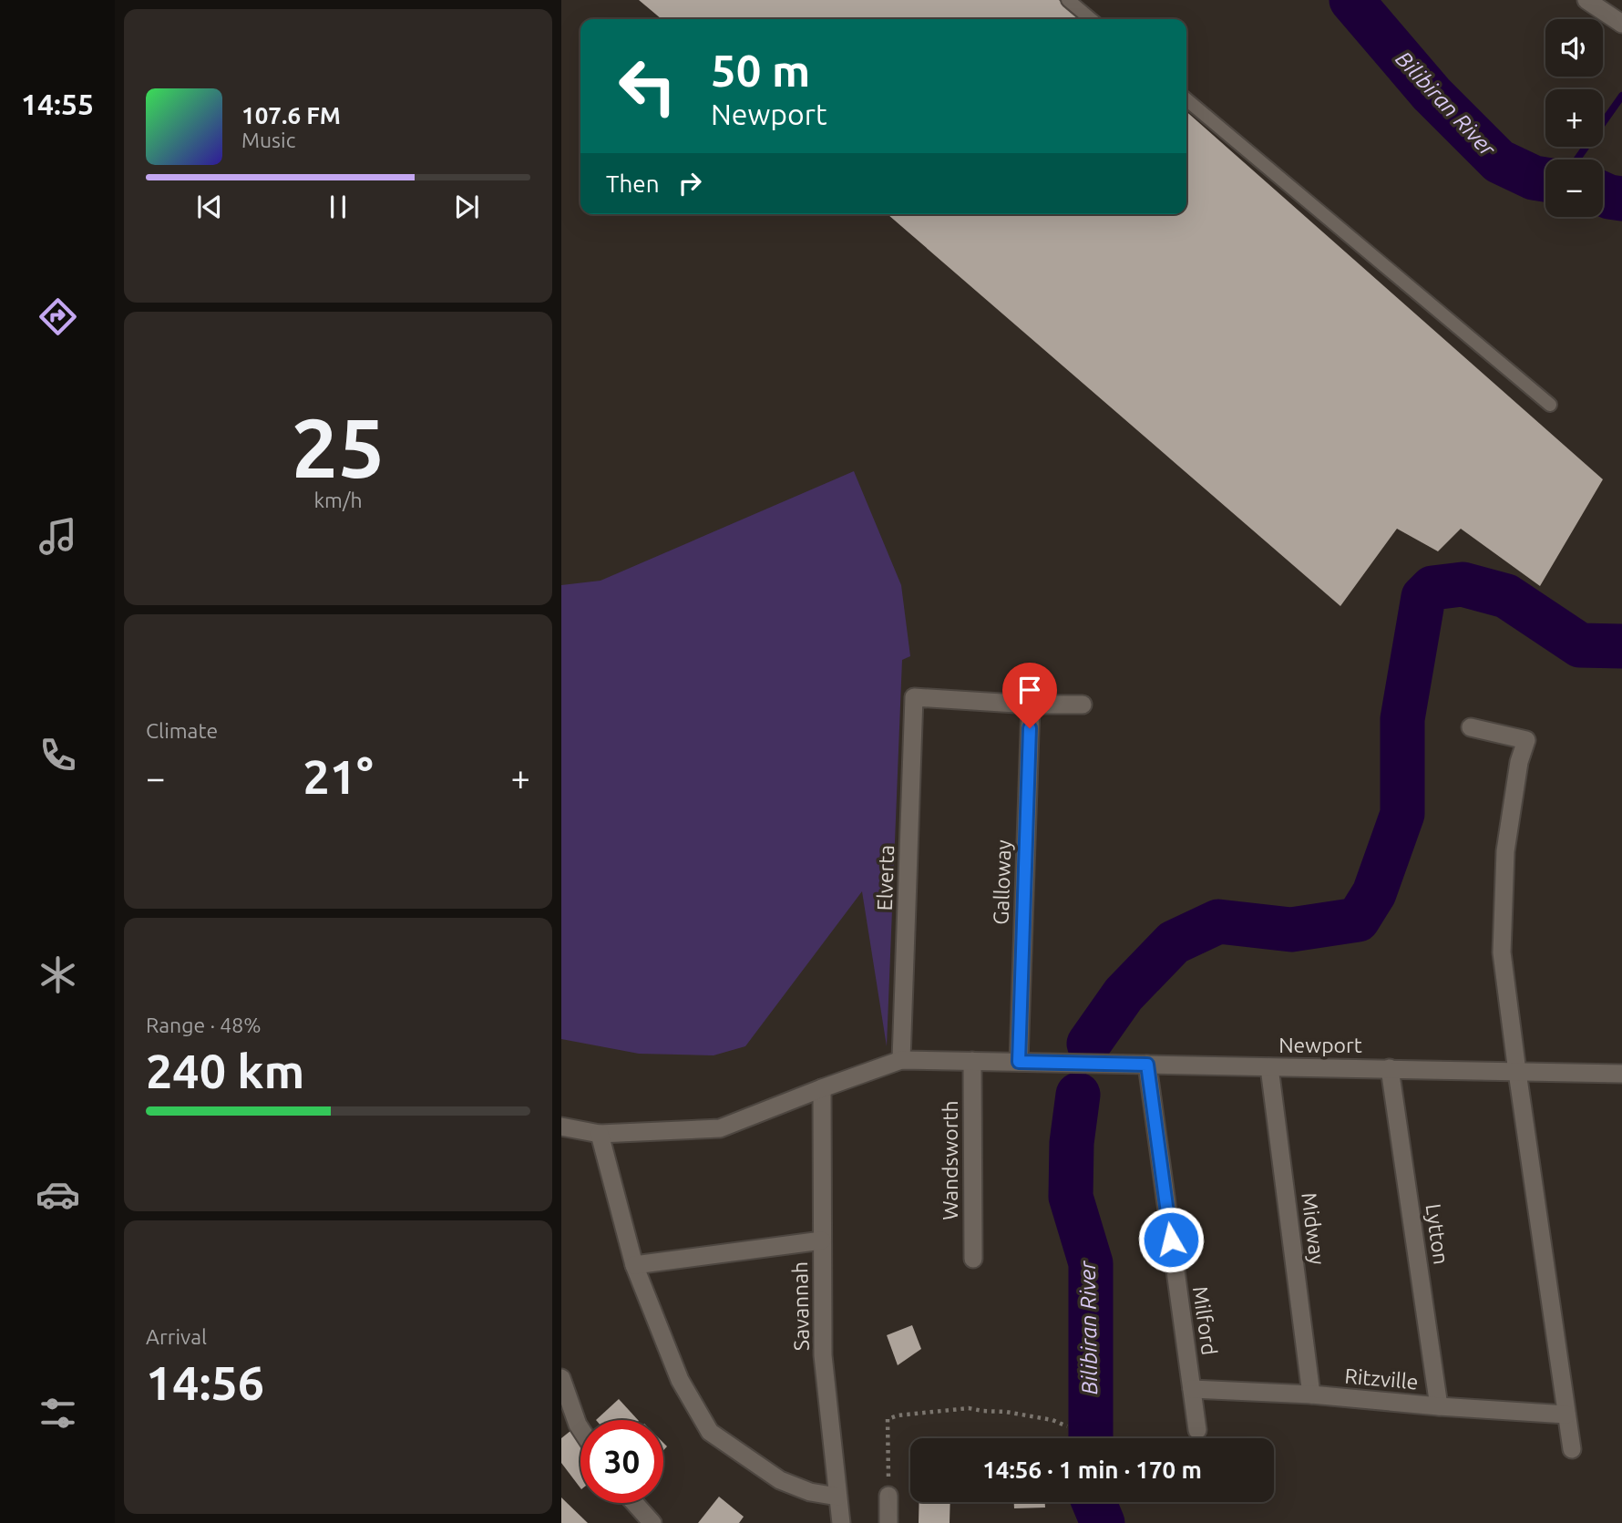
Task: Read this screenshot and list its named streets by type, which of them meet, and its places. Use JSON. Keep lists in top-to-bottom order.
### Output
{
  "streets": {
    "street": [
      "Elverta",
      "Galloway",
      "Newport",
      "Wandsworth",
      "Midway",
      "Lytton",
      "Savannah",
      "Milford",
      "Ritzville"
    ]
  },
  "crossings": [
    ["Elverta", "Galloway"],
    ["Elverta", "Newport"],
    ["Galloway", "Newport"],
    ["Newport", "Wandsworth"],
    ["Newport", "Midway"],
    ["Newport", "Lytton"],
    ["Newport", "Milford"],
    ["Midway", "Ritzville"],
    ["Lytton", "Ritzville"],
    ["Milford", "Ritzville"]
  ],
  "water": ["Bilibiran River"],
  "page": {
    "tabs": "14:55",
    "map_buttons": ["+", "−"],
    "turn": ["50 m", "Newport"],
    "song": ["107.6 FM", "Music"],
    "then": "Then",
    "tile": [
      ["25", "km/h"],
      "Climate",
      ["Range · 48%", "240 km"],
      ["Arrival", "14:56"]
    ],
    "heat": ["−", "21°", "+"],
    "limit": "30",
    "trip": "14:56 · 1 min · 170 m"
  }
}
